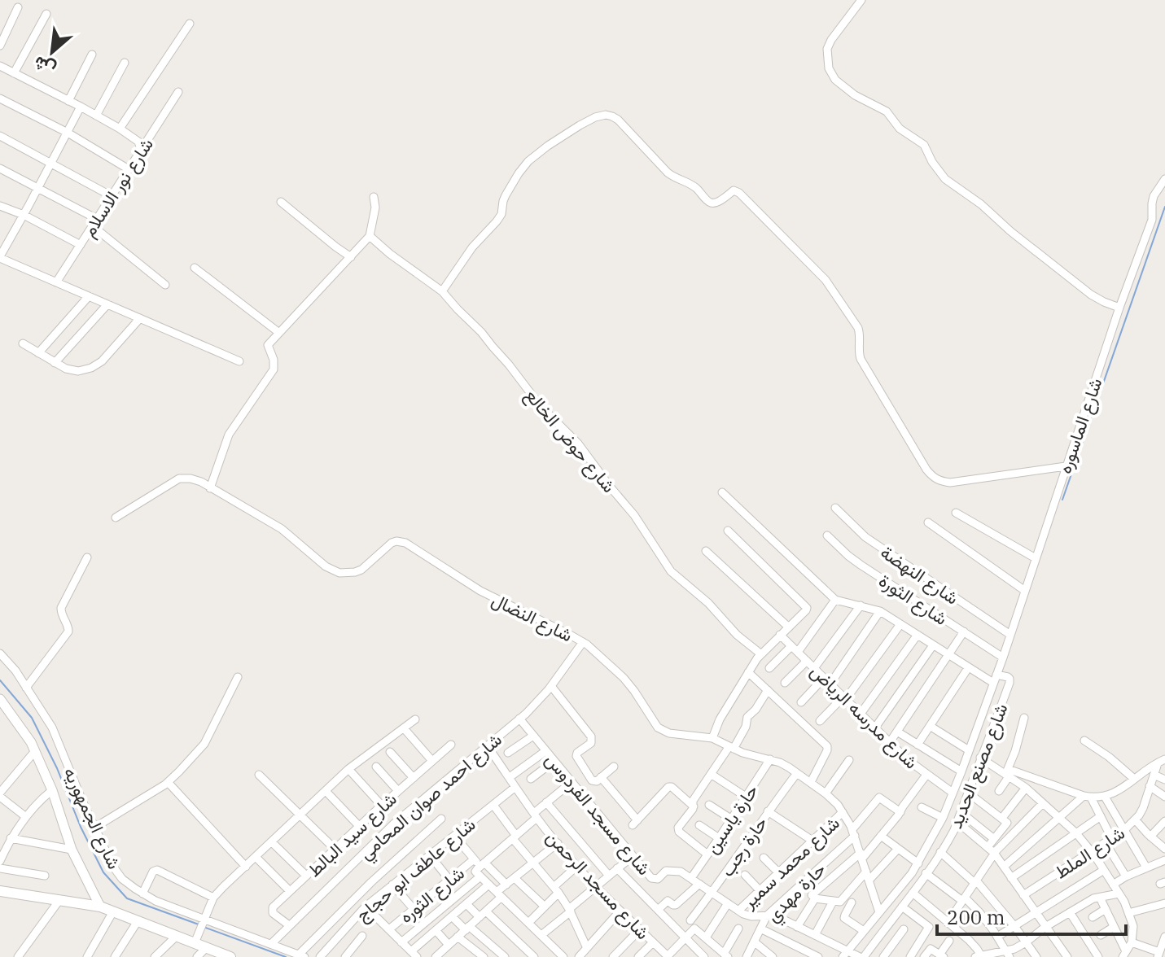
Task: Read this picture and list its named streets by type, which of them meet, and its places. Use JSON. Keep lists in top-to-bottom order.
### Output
{
  "streets": {
    "street": [
      "شارع نور الاسلام",
      "شارع الماسوره",
      "شارع حوض الخالع",
      "شارع النهضة",
      "شارع الثورة",
      "شارع النضال",
      "شارع مدرسه الرياض",
      "شارع مصنع الحديد",
      "شارع احمد صوان المحامي",
      "شارع مسجد الفردوس",
      "شارع الجمهوريه",
      "حارة ياسين",
      "شارع سيد البالط",
      "حارة رجب",
      "شارع الملط",
      "شارع محمد سمير",
      "شارع عاطف ابو حجاج",
      "شارع مسجد الرحمن",
      "حارة مهدي",
      "شارع الثوره"
    ]
  },
  "crossings": [
    ["شارع الماسوره", "شارع النهضة"],
    ["شارع الماسوره", "شارع الثورة"],
    ["شارع الماسوره", "شارع النضال"],
    ["شارع الماسوره", "شارع مدرسه الرياض"],
    ["شارع الماسوره", "شارع مصنع الحديد"],
    ["شارع الماسوره", "شارع مسجد الفردوس"],
    ["شارع النضال", "شارع احمد صوان المحامي"],
    ["شارع النضال", "حارة ياسين"],
    ["شارع النضال", "حارة رجب"],
    ["شارع النضال", "شارع محمد سمير"],
    ["شارع النضال", "حارة مهدي"],
    ["شارع مصنع الحديد", "شارع مسجد الفردوس"],
    ["شارع احمد صوان المحامي", "شارع مسجد الفردوس"],
    ["شارع احمد صوان المحامي", "شارع الجمهوريه"],
    ["شارع احمد صوان المحامي", "شارع سيد البالط"],
    ["شارع احمد صوان المحامي", "شارع مسجد الرحمن"],
    ["شارع مسجد الفردوس", "حارة ياسين"],
    ["شارع مسجد الفردوس", "حارة رجب"],
    ["شارع مسجد الفردوس", "شارع محمد سمير"],
    ["شارع مسجد الفردوس", "حارة مهدي"],
    ["شارع عاطف ابو حجاج", "شارع مسجد الرحمن"]
  ],
  "scale_bar": "200 m",
  "north": "bottom left"
}
